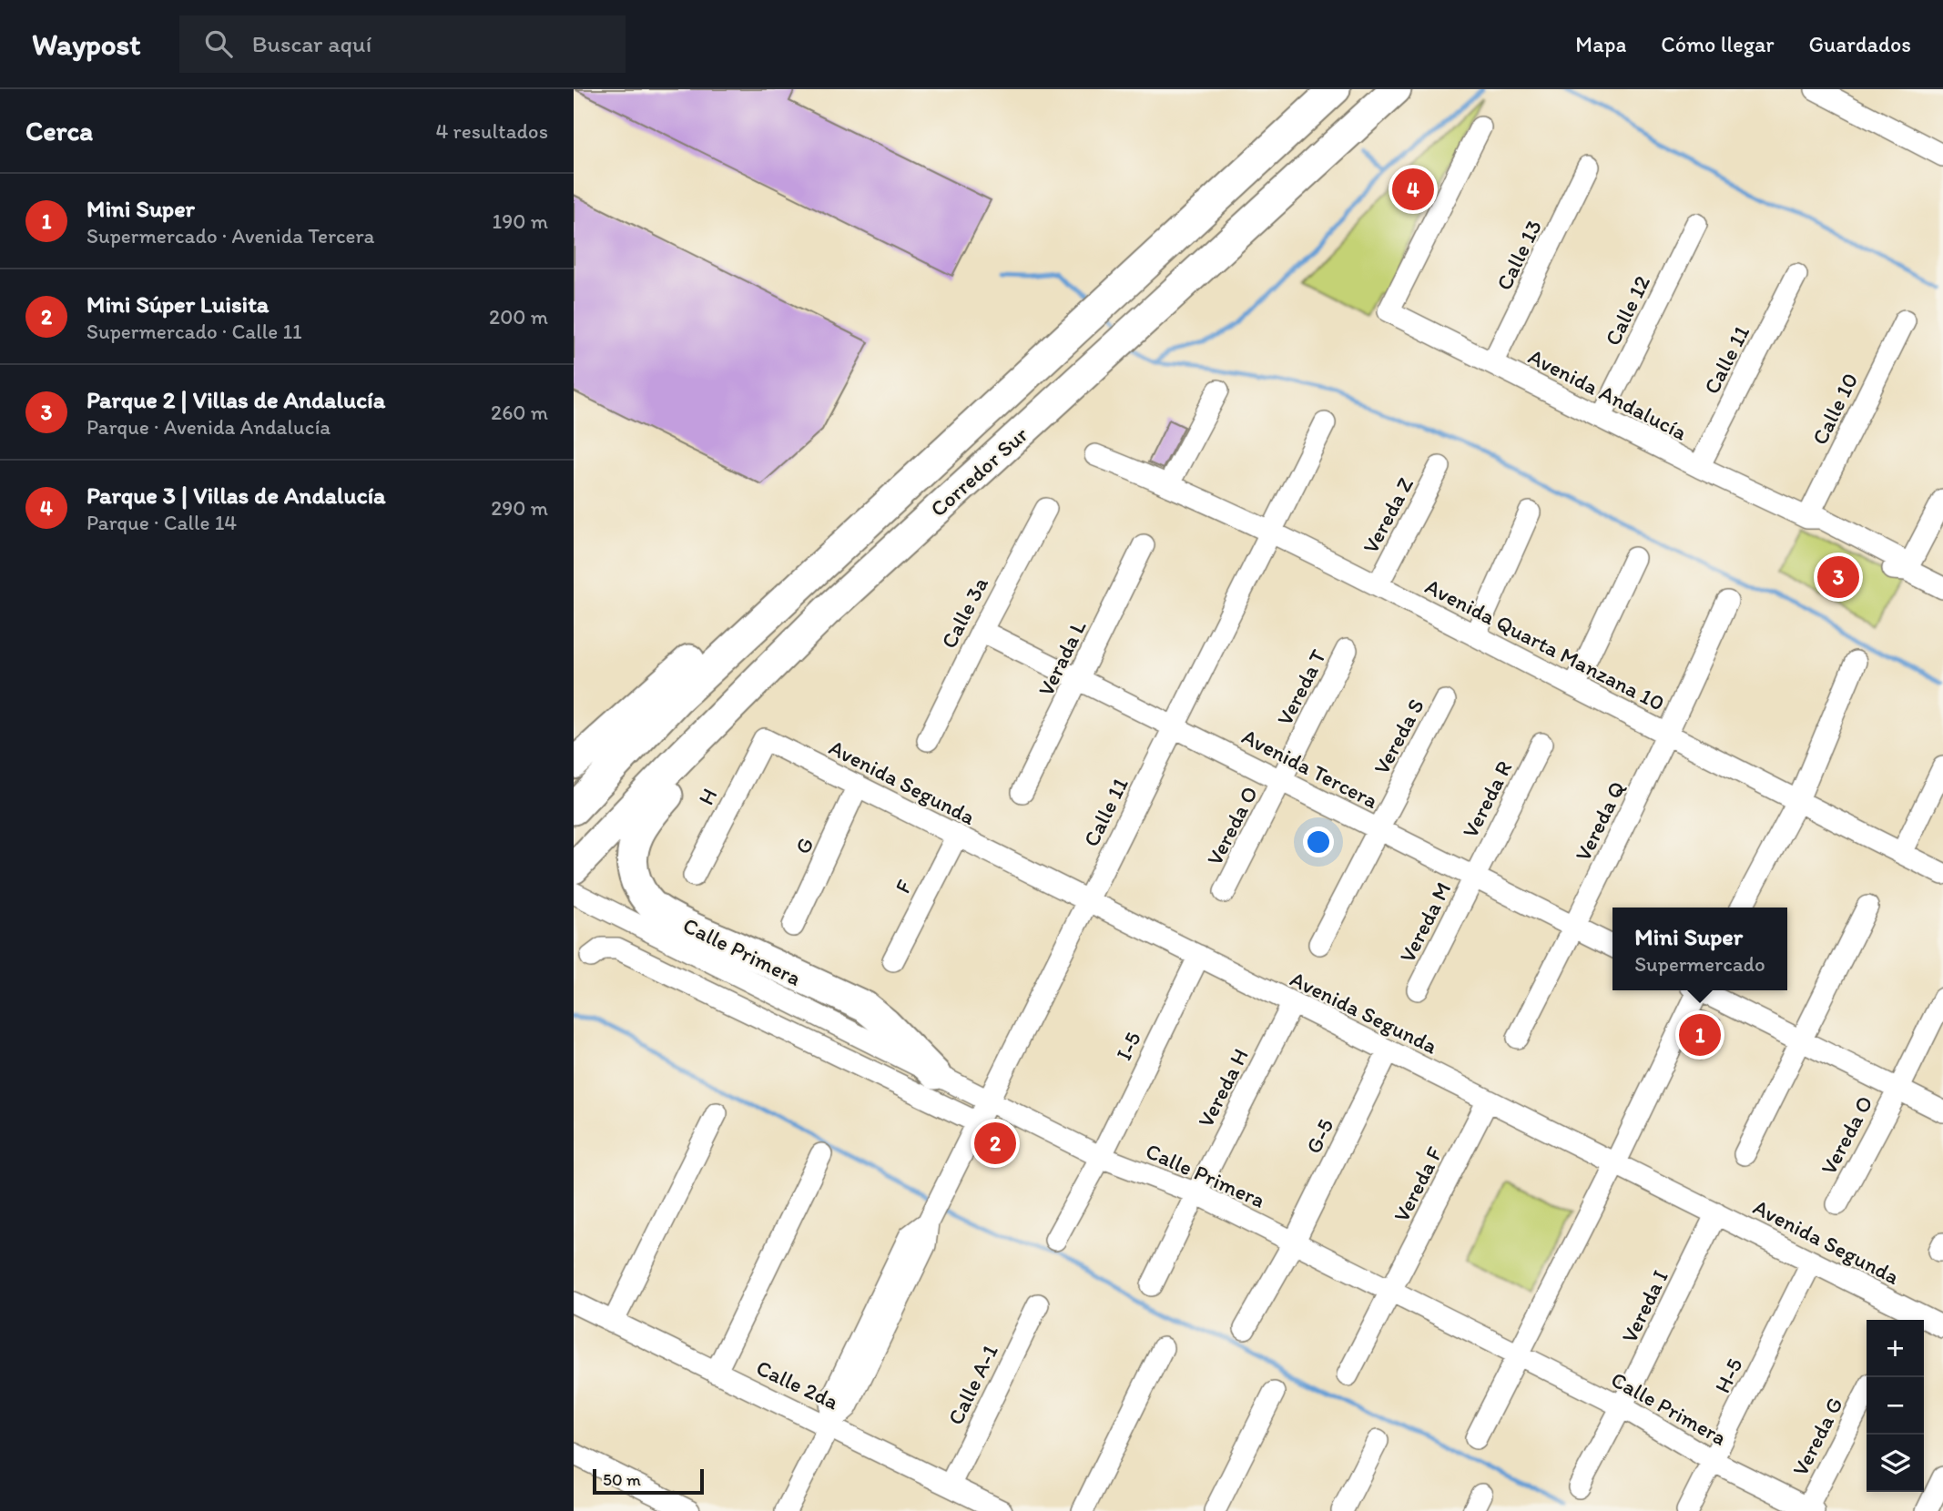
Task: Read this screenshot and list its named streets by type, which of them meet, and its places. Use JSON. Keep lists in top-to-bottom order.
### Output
{
  "streets": {
    "highway": ["Corredor Sur"],
    "street": [
      "Calle 13",
      "Calle 12",
      "Calle 11",
      "Avenida Andalucía",
      "Calle 10",
      "Vereda Z",
      "Calle 3a",
      "Avenida Quarta Manzana 10",
      "Verada L",
      "Vereda T",
      "Vereda S",
      "Avenida Tercera",
      "Avenida Segunda",
      "H",
      "Vereda R",
      "Vereda Q",
      "Vereda O",
      "G",
      "F",
      "Vereda M",
      "Calle Primera",
      "I-5",
      "Vereda H",
      "G-5",
      "Vereda F",
      "Vereda I",
      "H-5",
      "Calle 2da",
      "Calle A-1",
      "Vereda G"
    ]
  },
  "crossings": [
    ["Calle 13", "Avenida Andalucía"],
    ["Calle 12", "Avenida Andalucía"],
    ["Calle 11", "Avenida Andalucía"],
    ["Calle 11", "Avenida Quarta Manzana 10"],
    ["Calle 11", "Avenida Tercera"],
    ["Calle 11", "Avenida Segunda"],
    ["Calle 11", "Calle Primera"],
    ["Calle 11", "Calle 2da"],
    ["Avenida Andalucía", "Calle 10"],
    ["Vereda Z", "Avenida Quarta Manzana 10"],
    ["Calle 3a", "Avenida Tercera"],
    ["Avenida Quarta Manzana 10", "Vereda Q"],
    ["Verada L", "Avenida Tercera"],
    ["Vereda T", "Avenida Tercera"],
    ["Vereda T", "Vereda O"],
    ["Vereda S", "Avenida Tercera"],
    ["Avenida Tercera", "Vereda R"],
    ["Avenida Tercera", "Vereda Q"],
    ["Avenida Tercera", "Vereda O"],
    ["Avenida Tercera", "Vereda M"],
    ["Avenida Segunda", "H"],
    ["Avenida Segunda", "G"],
    ["Avenida Segunda", "F"],
    ["Avenida Segunda", "I-5"],
    ["Avenida Segunda", "Vereda H"],
    ["Avenida Segunda", "G-5"],
    ["Avenida Segunda", "Vereda F"],
    ["Avenida Segunda", "Vereda I"],
    ["Avenida Segunda", "H-5"],
    ["Vereda R", "Vereda M"],
    ["Calle Primera", "I-5"],
    ["Calle Primera", "Vereda H"],
    ["Calle Primera", "G-5"],
    ["Calle Primera", "Vereda F"],
    ["Calle Primera", "Vereda I"],
    ["Calle Primera", "H-5"],
    ["Calle Primera", "Vereda G"],
    ["Calle 2da", "Calle A-1"]
  ],
  "scale_bar": "50 m",
  "page": {
    "header": "Waypost",
    "search": "Buscar aquí",
    "nav": ["Mapa", "Cómo llegar", "Guardados"],
    "heading": ["Cerca", "4 resultados"],
    "pins": [
      "4",
      "3",
      "1",
      "2"
    ],
    "list": [
      {
        "mark": "1",
        "name": "Mini Super",
        "note": "Supermercado · Avenida Tercera",
        "value": "190 m"
      },
      {
        "mark": "2",
        "name": "Mini Súper Luisita",
        "note": "Supermercado · Calle 11",
        "value": "200 m"
      },
      {
        "mark": "3",
        "name": "Parque 2 | Villas de Andalucía",
        "note": "Parque · Avenida Andalucía",
        "value": "260 m"
      },
      {
        "mark": "4",
        "name": "Parque 3 | Villas de Andalucía",
        "note": "Parque · Calle 14",
        "value": "290 m"
      }
    ],
    "popup": ["Mini Super", "Supermercado"],
    "map_buttons": ["+", "−"],
    "scale": "50 m"
  }
}
